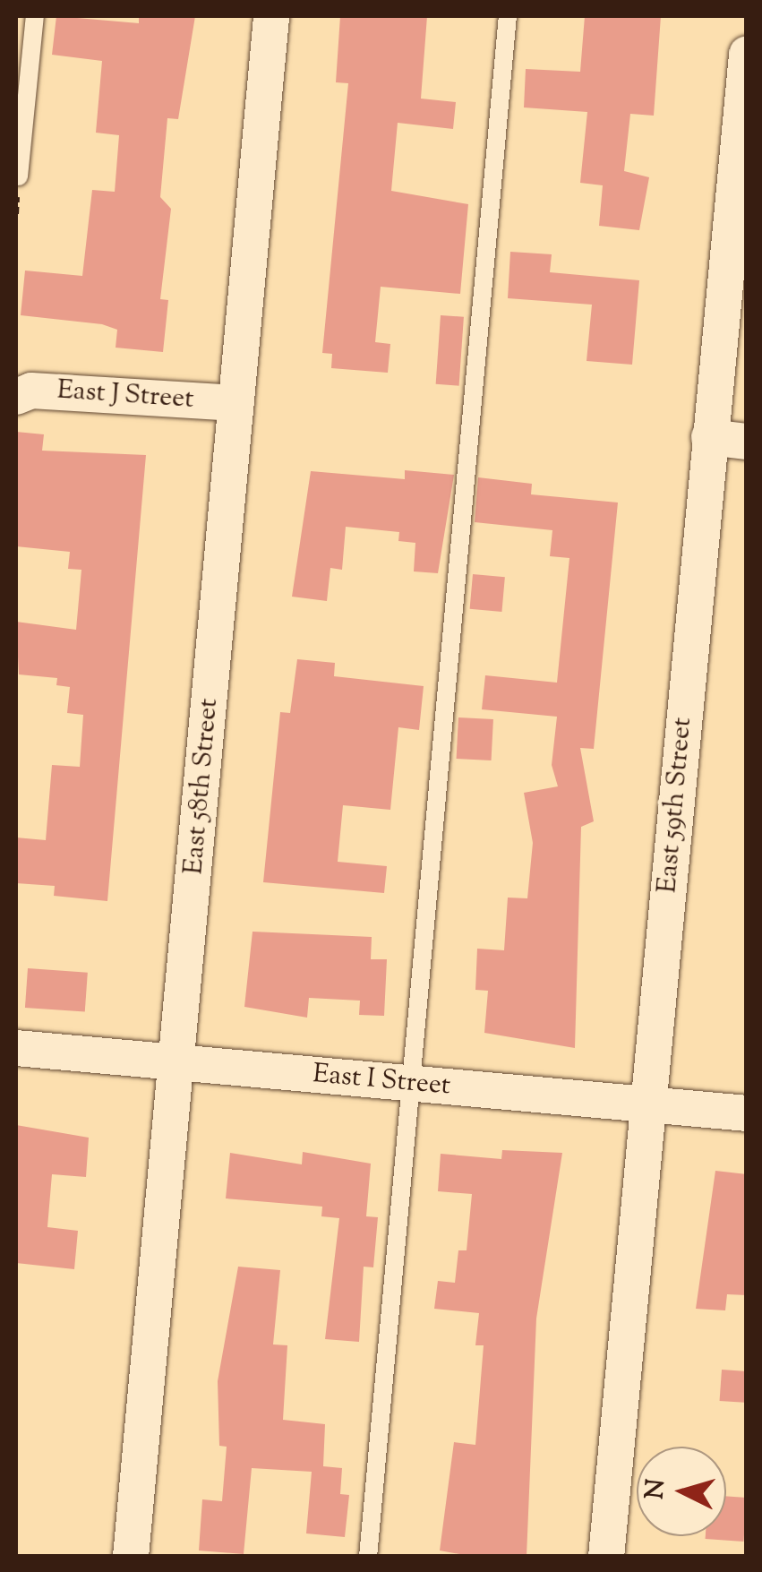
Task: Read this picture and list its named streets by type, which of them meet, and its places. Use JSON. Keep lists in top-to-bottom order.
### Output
{
  "streets": {
    "street": [
      "East J Street",
      "East 58th Street",
      "East 59th Street",
      "East I Street"
    ]
  },
  "crossings": [
    ["East J Street", "East 58th Street"],
    ["East 58th Street", "East I Street"],
    ["East 59th Street", "East I Street"]
  ],
  "north": "left"
}
